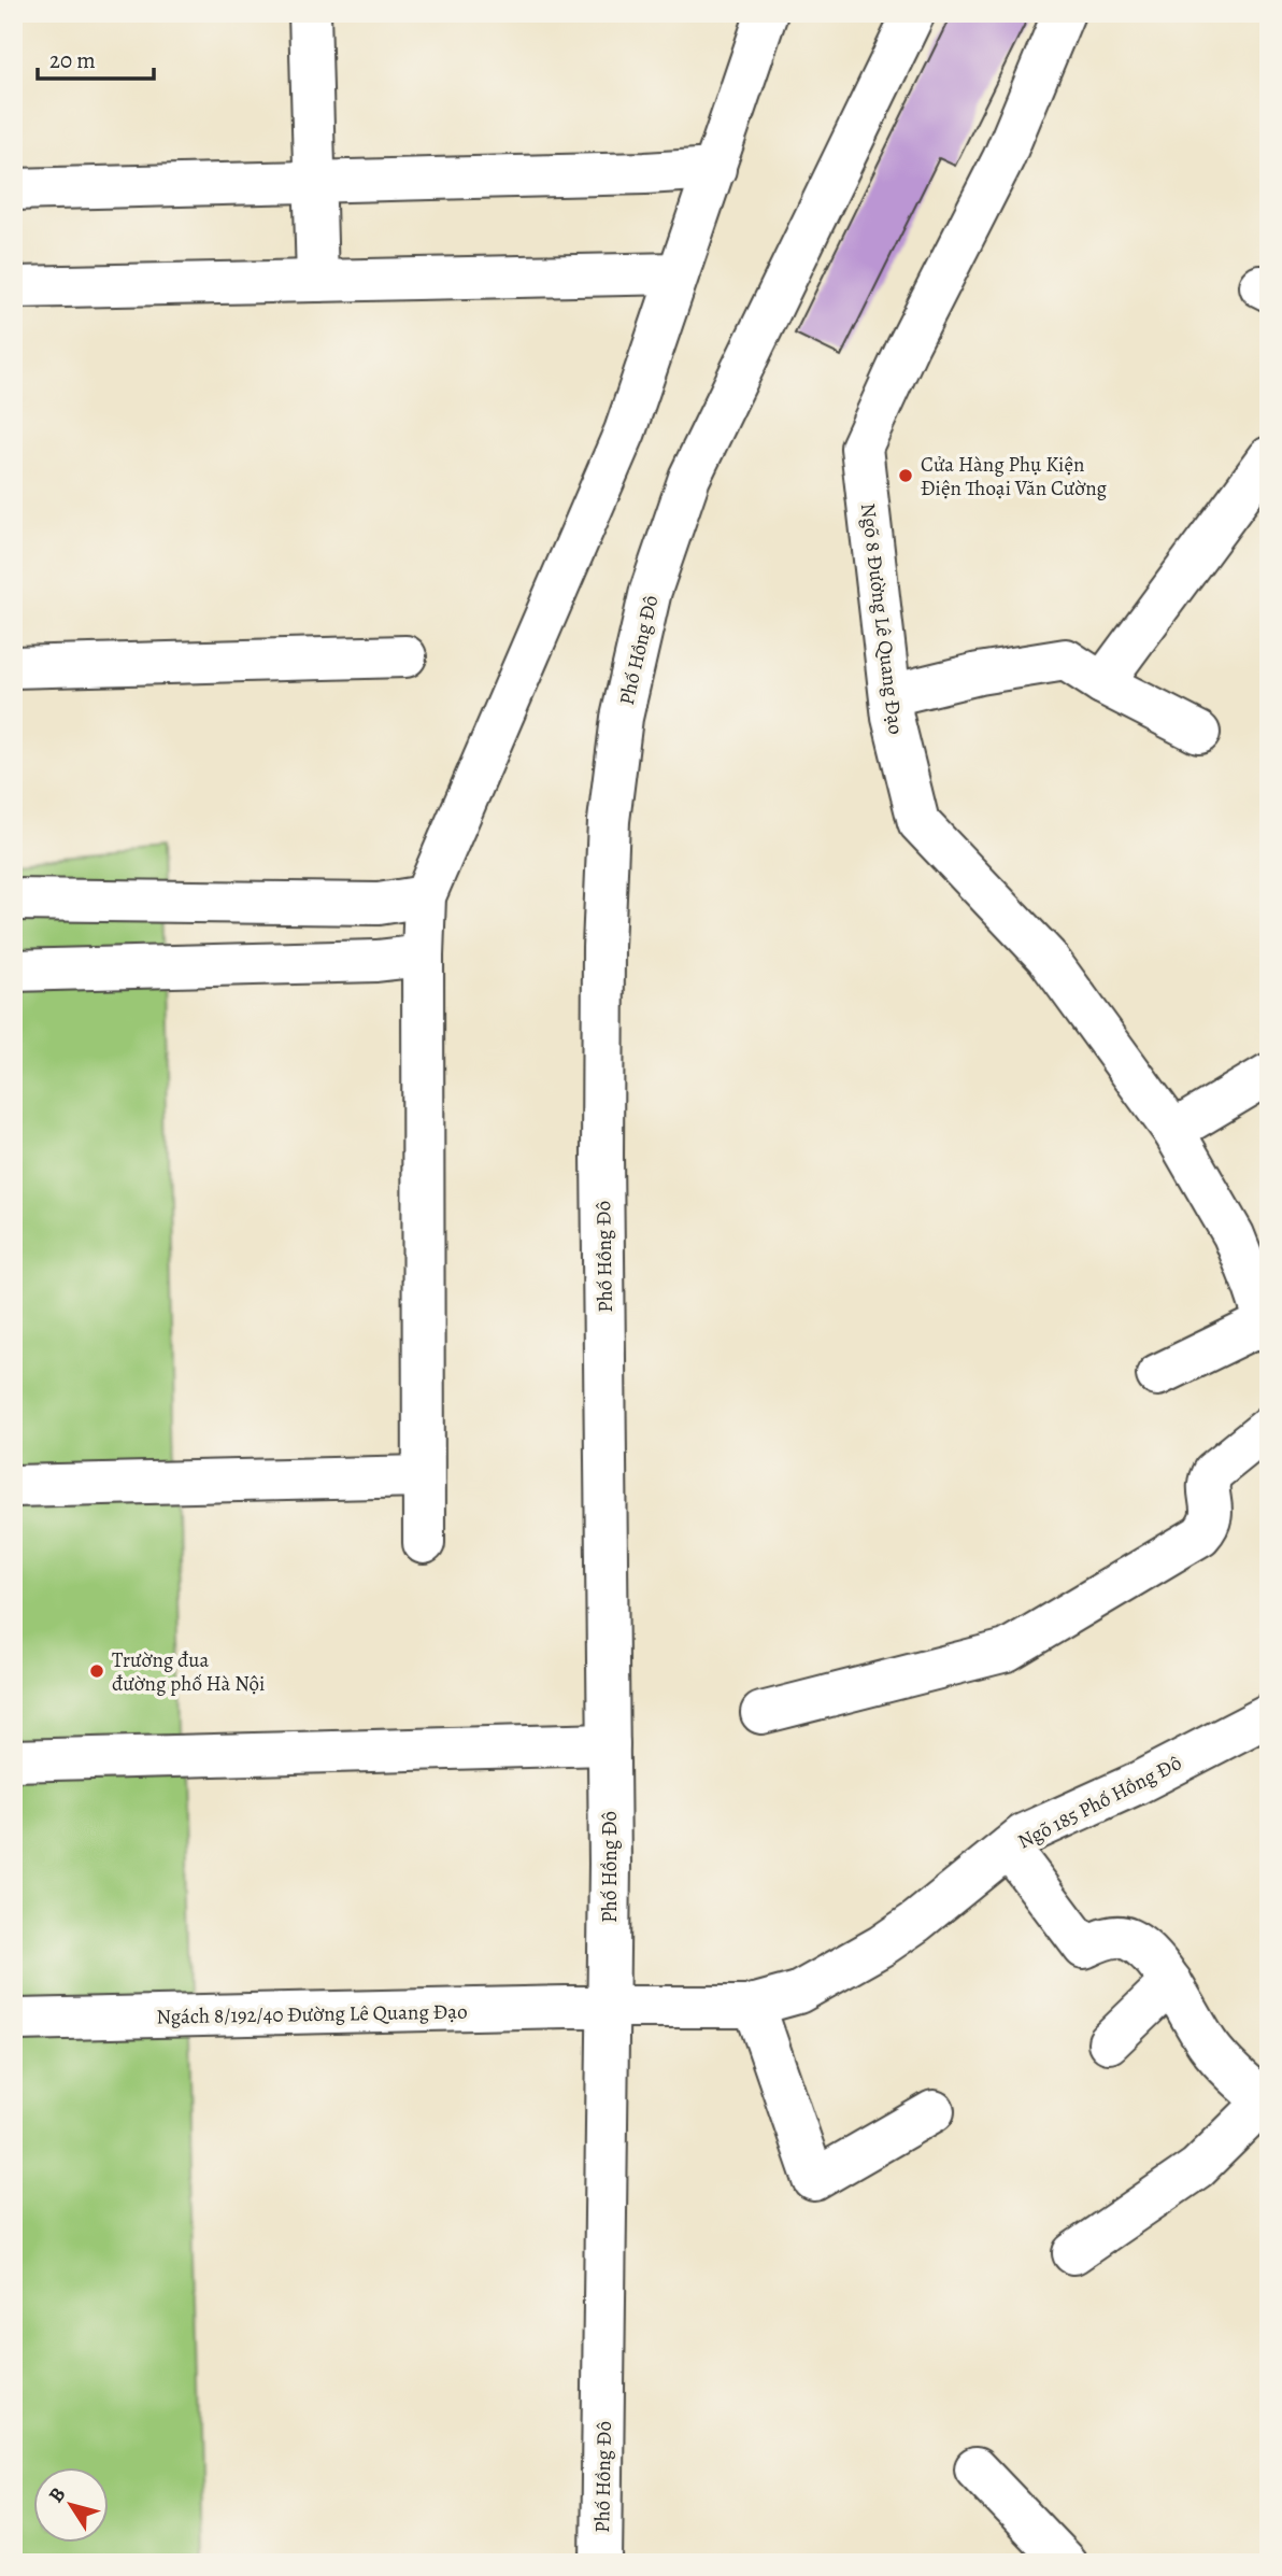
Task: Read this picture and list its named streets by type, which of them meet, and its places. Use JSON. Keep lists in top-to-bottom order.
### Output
{
  "streets": {
    "street": [
      "Ngõ 8 Đường Lê Quang Đạo",
      "Phố Hồng Đô",
      "Ngõ 185 Phố Hồng Đô",
      "Ngách 8/192/40 Đường Lê Quang Đạo"
    ]
  },
  "crossings": [
    ["Phố Hồng Đô", "Ngõ 185 Phố Hồng Đô"],
    ["Phố Hồng Đô", "Ngách 8/192/40 Đường Lê Quang Đạo"],
    ["Ngõ 185 Phố Hồng Đô", "Ngách 8/192/40 Đường Lê Quang Đạo"]
  ],
  "places": ["Cửa Hàng Phụ Kiện Điện Thoại Văn Cường", "Trường đua đường phố Hà Nội"],
  "scale_bar": "20 m",
  "north": "top left"
}
